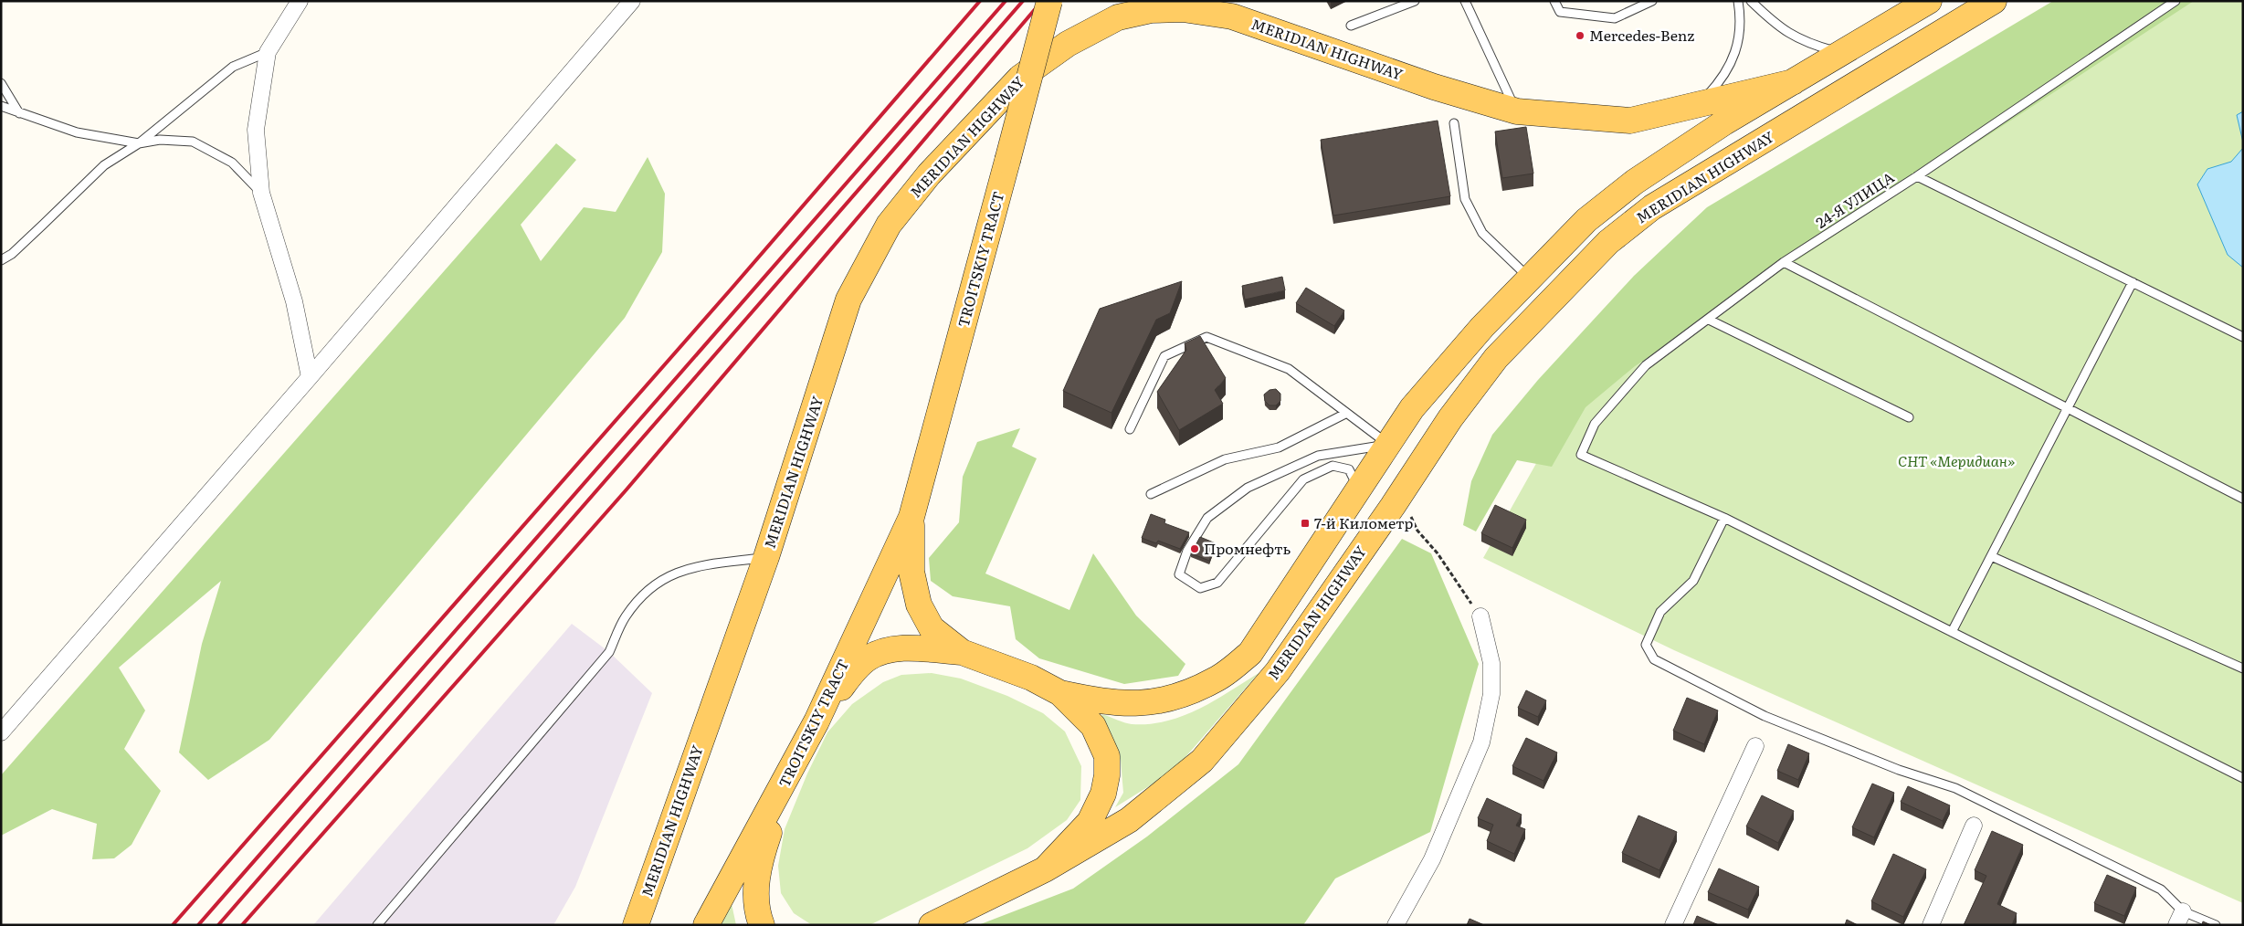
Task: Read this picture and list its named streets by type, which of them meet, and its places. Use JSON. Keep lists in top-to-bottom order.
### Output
{
  "streets": {
    "main road": ["MERIDIAN HIGHWAY", "TROITSKIY TRACT"],
    "lane": ["24-Я УЛИЦА"]
  },
  "crossings": [
    ["MERIDIAN HIGHWAY", "TROITSKIY TRACT"]
  ],
  "parks": ["СНТ «Меридиан»"],
  "places": {
    "other": ["Mercedes-Benz", "Промнефть"],
    "transit": ["7-й Километр"]
  }
}
